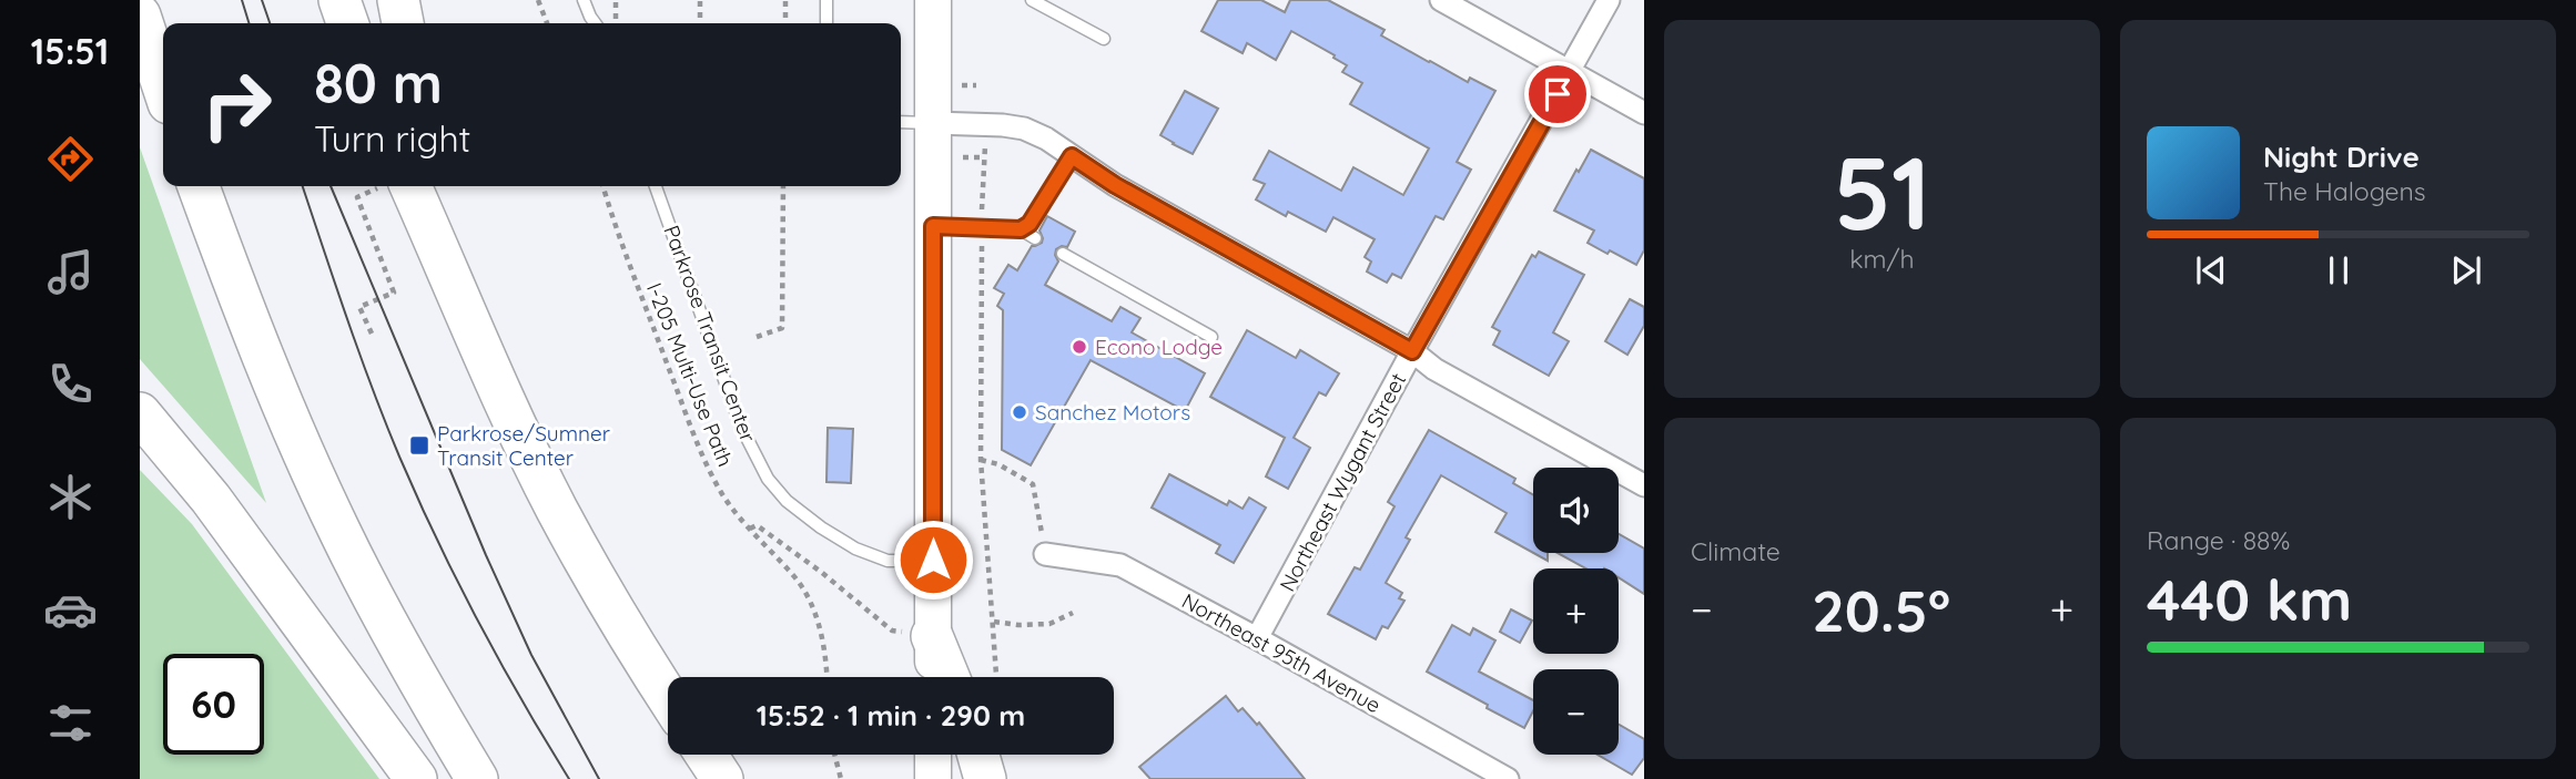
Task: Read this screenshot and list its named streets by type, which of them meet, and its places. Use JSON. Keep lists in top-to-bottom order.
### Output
{
  "streets": {
    "street": ["Northeast Wygant Street", "Northeast 95th Avenue"],
    "lane": ["Parkrose Transit Center"],
    "path": ["I-205 Multi-Use Path"]
  },
  "crossings": [
    ["Northeast Wygant Street", "Northeast 95th Avenue"]
  ],
  "places": {
    "other": ["Econo Lodge", "Sanchez Motors"],
    "transit": ["Parkrose/Sumner Transit Center"]
  },
  "page": {
    "tabs": "15:51",
    "tile": [
      ["51", "km/h"],
      "Climate",
      ["Range · 88%", "440 km"]
    ],
    "turn": ["80 m", "Turn right"],
    "song": ["Night Drive", "The Halogens"],
    "map_buttons": ["+", "−"],
    "heat": ["−", "20.5°", "+"],
    "limit": "60",
    "trip": "15:52 · 1 min · 290 m"
  }
}
